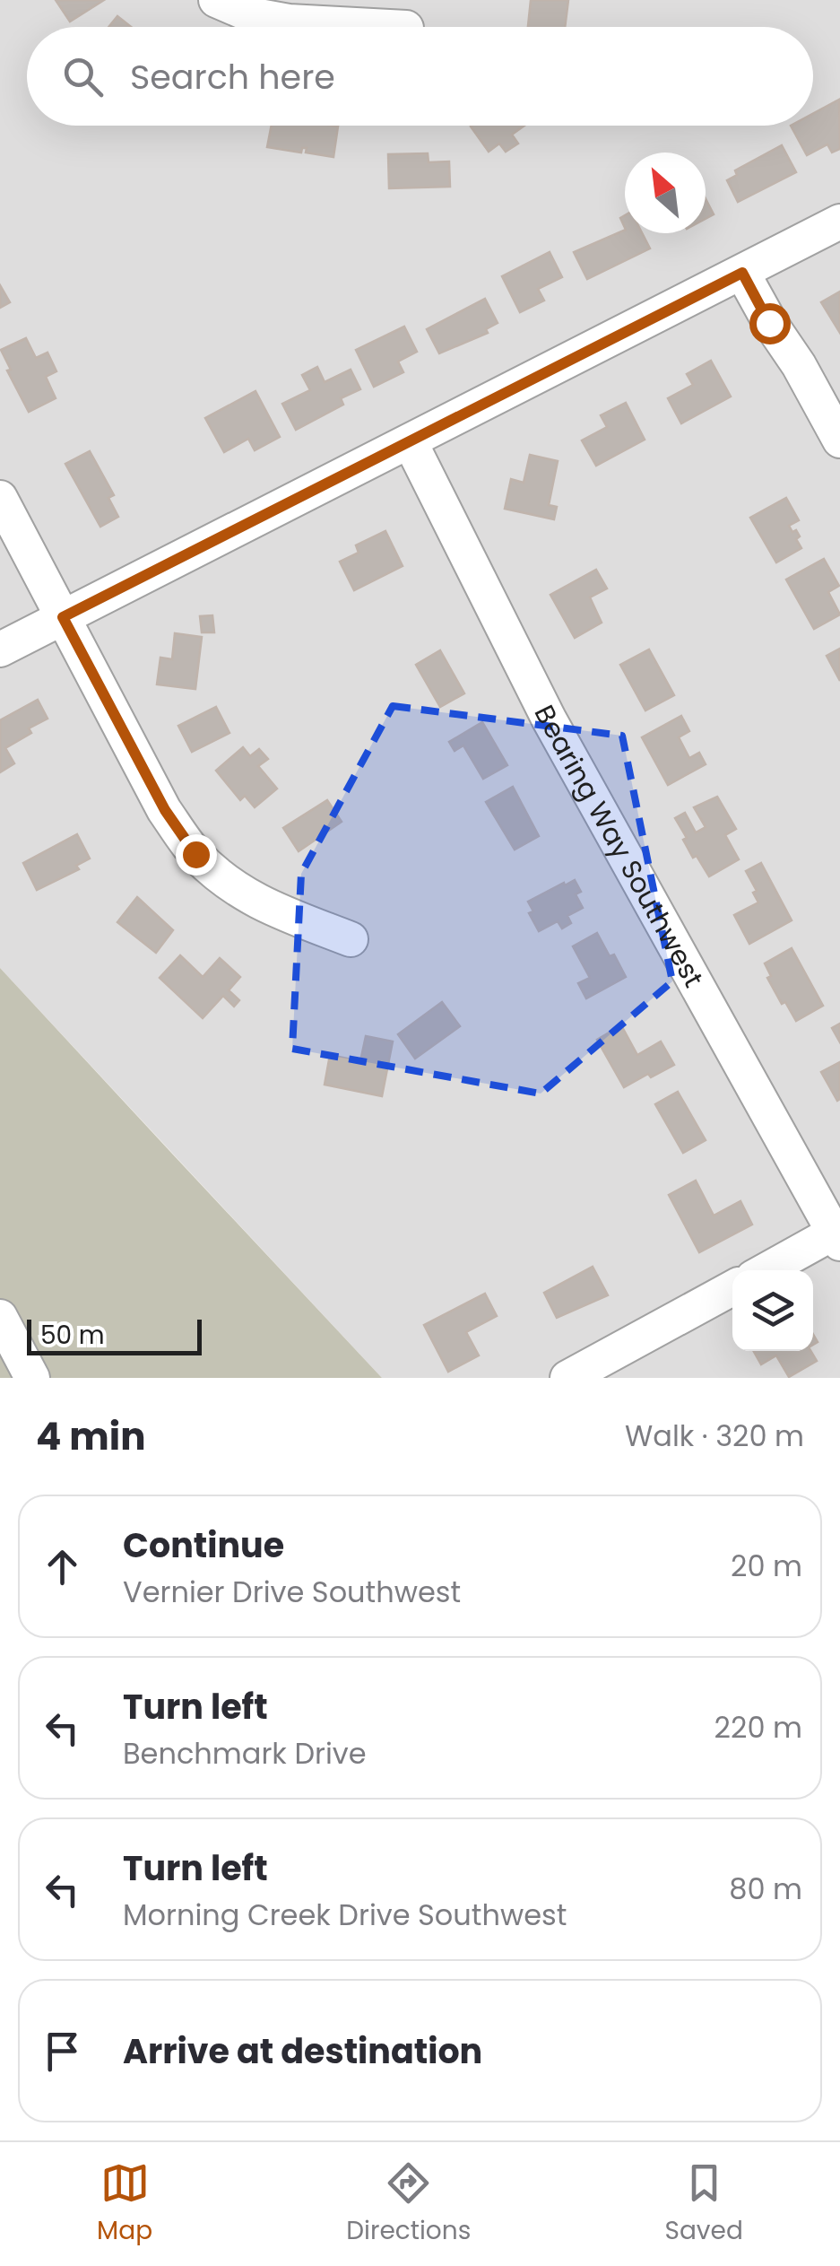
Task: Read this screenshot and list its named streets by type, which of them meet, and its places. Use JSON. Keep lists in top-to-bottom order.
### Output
{
  "streets": {
    "street": ["Bearing Way Southwest"]
  },
  "scale_bar": "50 m",
  "north": "top left",
  "page": {
    "search": "Search here",
    "scale": "50 m",
    "heading": ["4 min", "Walk · 320 m"],
    "list": [
      ["Continue", "Vernier Drive Southwest", "20 m"],
      ["Turn left", "Benchmark Drive", "220 m"],
      ["Turn left", "Morning Creek Drive Southwest", "80 m"],
      "Arrive at destination"
    ],
    "nav": ["Map", "Directions", "Saved"]
  }
}
